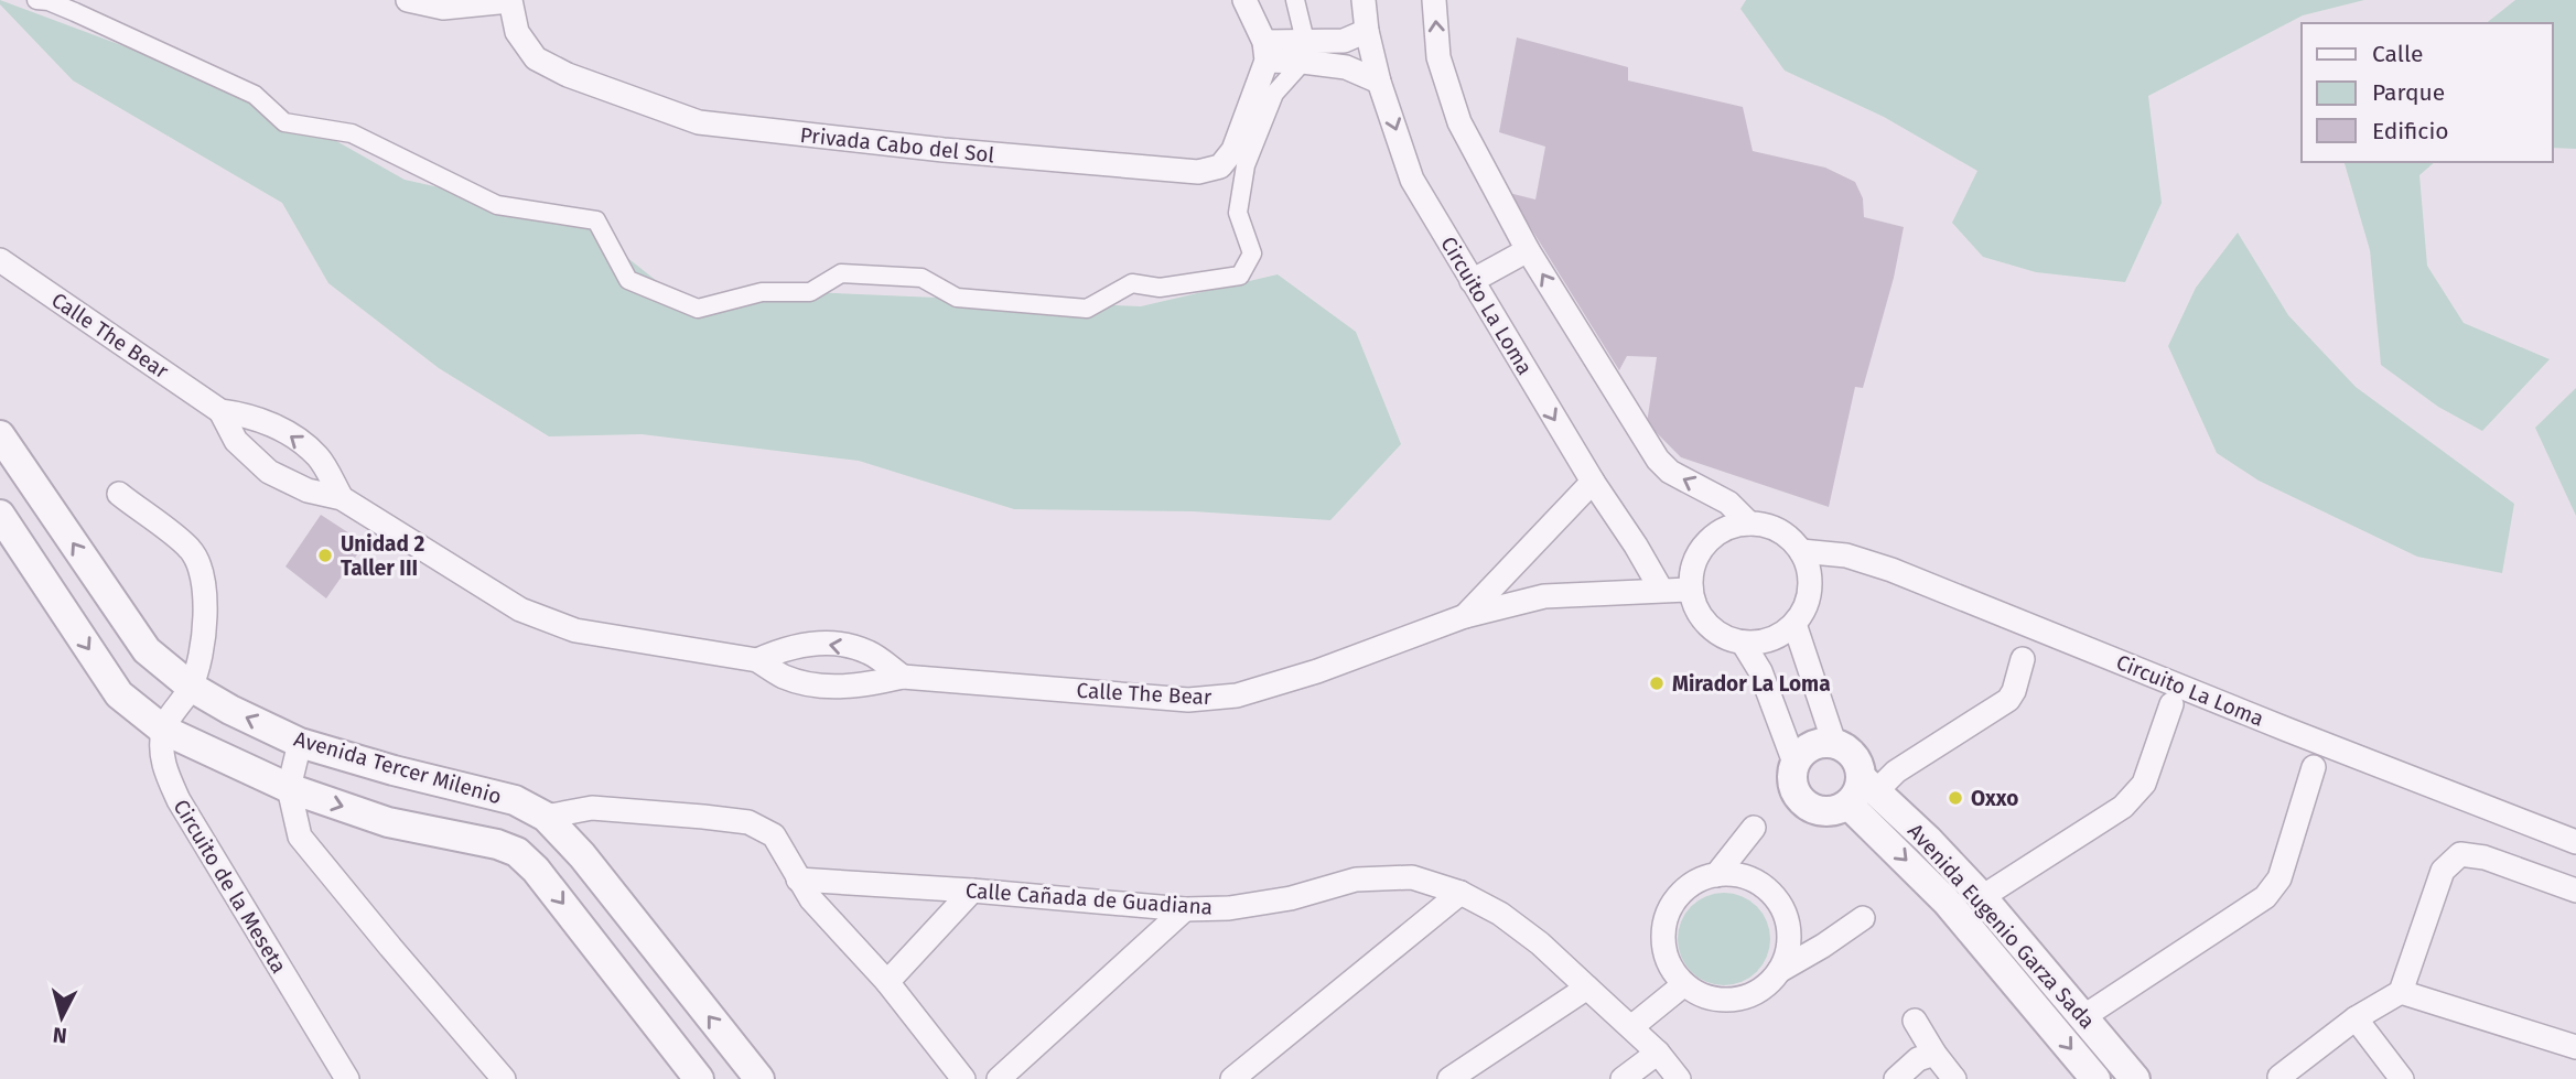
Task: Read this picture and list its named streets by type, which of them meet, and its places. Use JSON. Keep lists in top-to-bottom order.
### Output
{
  "streets": {
    "street": [
      "Privada Cabo del Sol",
      "Circuito La Loma",
      "Calle The Bear",
      "Avenida Tercer Milenio",
      "Circuito de la Meseta",
      "Calle Cañada de Guadiana",
      "Avenida Eugenio Garza Sada"
    ]
  },
  "crossings": [
    ["Circuito La Loma", "Calle The Bear"]
  ],
  "places": ["Unidad 2 Taller III", "Mirador La Loma", "Oxxo"],
  "legend": ["Calle", "Parque", "Edificio"],
  "north": "bottom"
}
